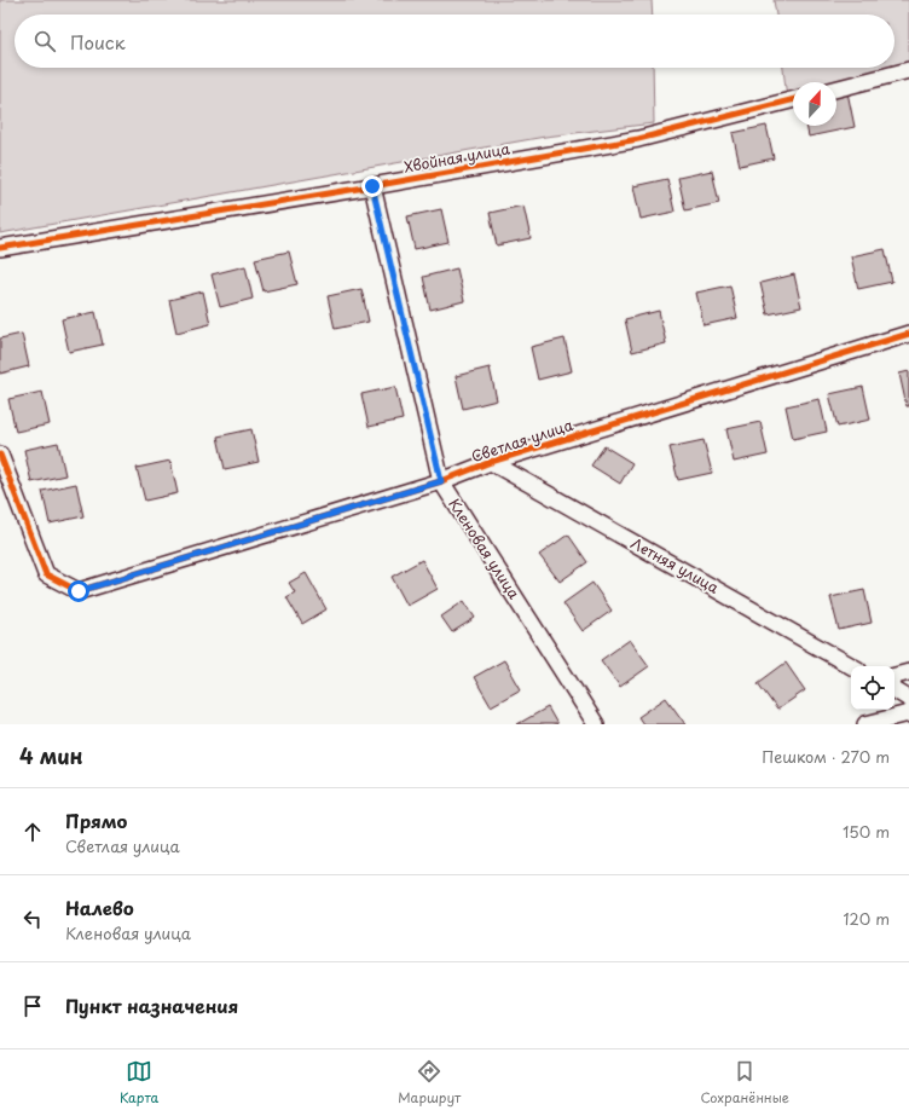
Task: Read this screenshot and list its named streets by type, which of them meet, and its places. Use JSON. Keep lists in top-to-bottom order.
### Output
{
  "streets": {
    "street": [
      "Хвойная улица",
      "Светлая улица",
      "Кленовая улица",
      "Летняя улица"
    ]
  },
  "crossings": [
    ["Хвойная улица", "Кленовая улица"],
    ["Светлая улица", "Кленовая улица"],
    ["Светлая улица", "Летняя улица"]
  ],
  "north": "top",
  "page": {
    "search": "Поиск",
    "heading": ["4 мин", "Пешком · 270 m"],
    "list": [
      ["Прямо", "Светлая улица", "150 m"],
      ["Налево", "Кленовая улица", "120 m"],
      "Пункт назначения"
    ],
    "nav": ["Карта", "Маршрут", "Сохранённые"]
  }
}
